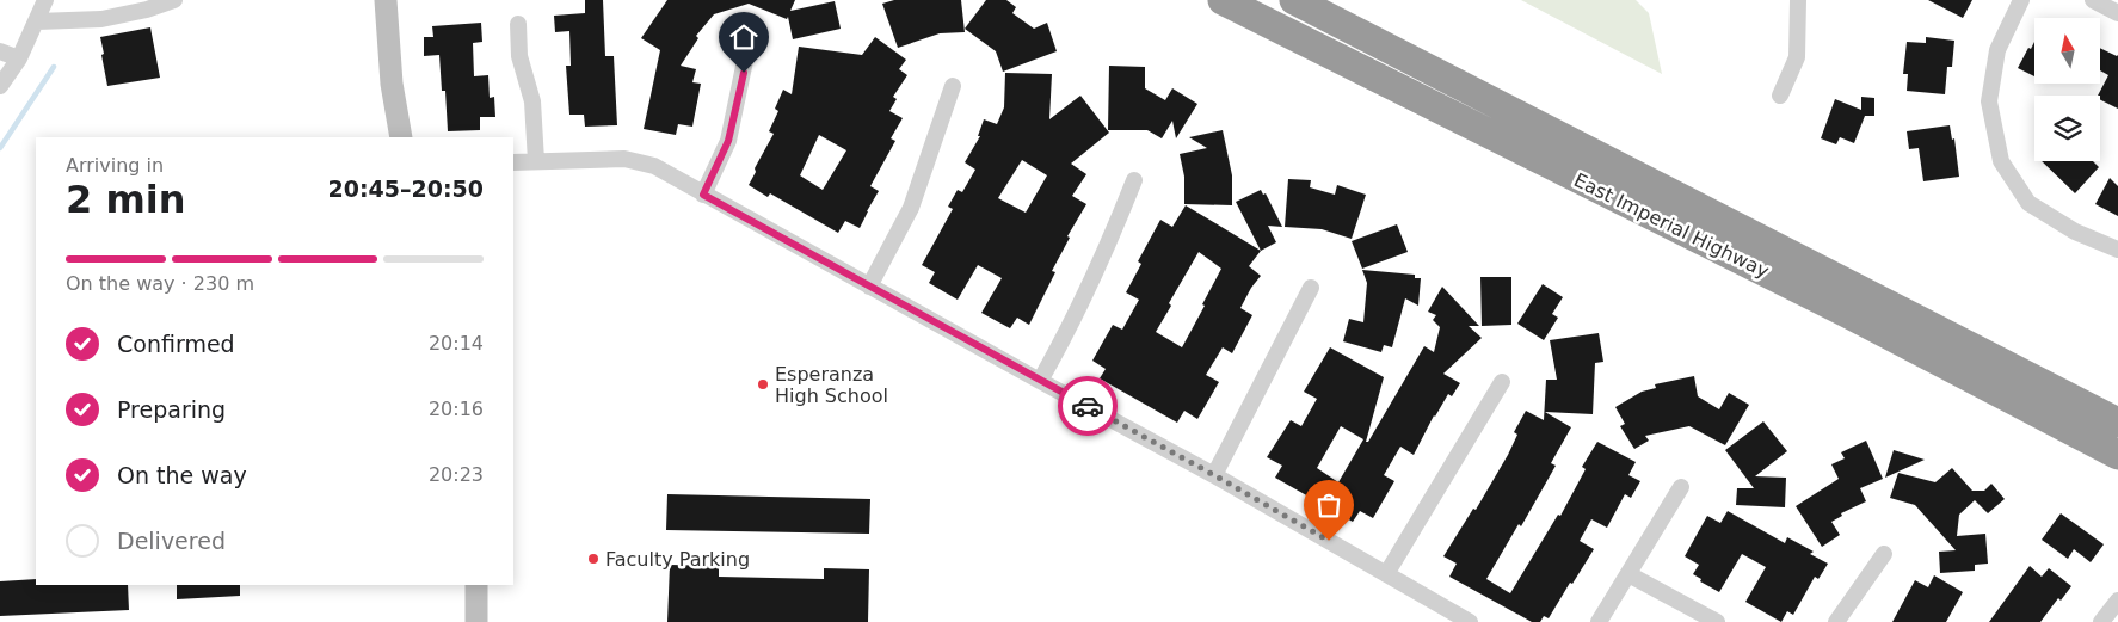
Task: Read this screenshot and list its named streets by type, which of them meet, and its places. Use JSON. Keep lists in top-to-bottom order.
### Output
{
  "streets": {
    "highway": ["East Imperial Highway"]
  },
  "places": ["Esperanza High School", "Faculty Parking"],
  "north": "top",
  "page": {
    "heading": ["2 min", "Arriving in", "20:45–20:50"],
    "bar": "On the way · 230 m",
    "list": [
      ["Confirmed", "20:14"],
      ["Preparing", "20:16"],
      ["On the way", "20:23"],
      "Delivered"
    ]
  }
}
